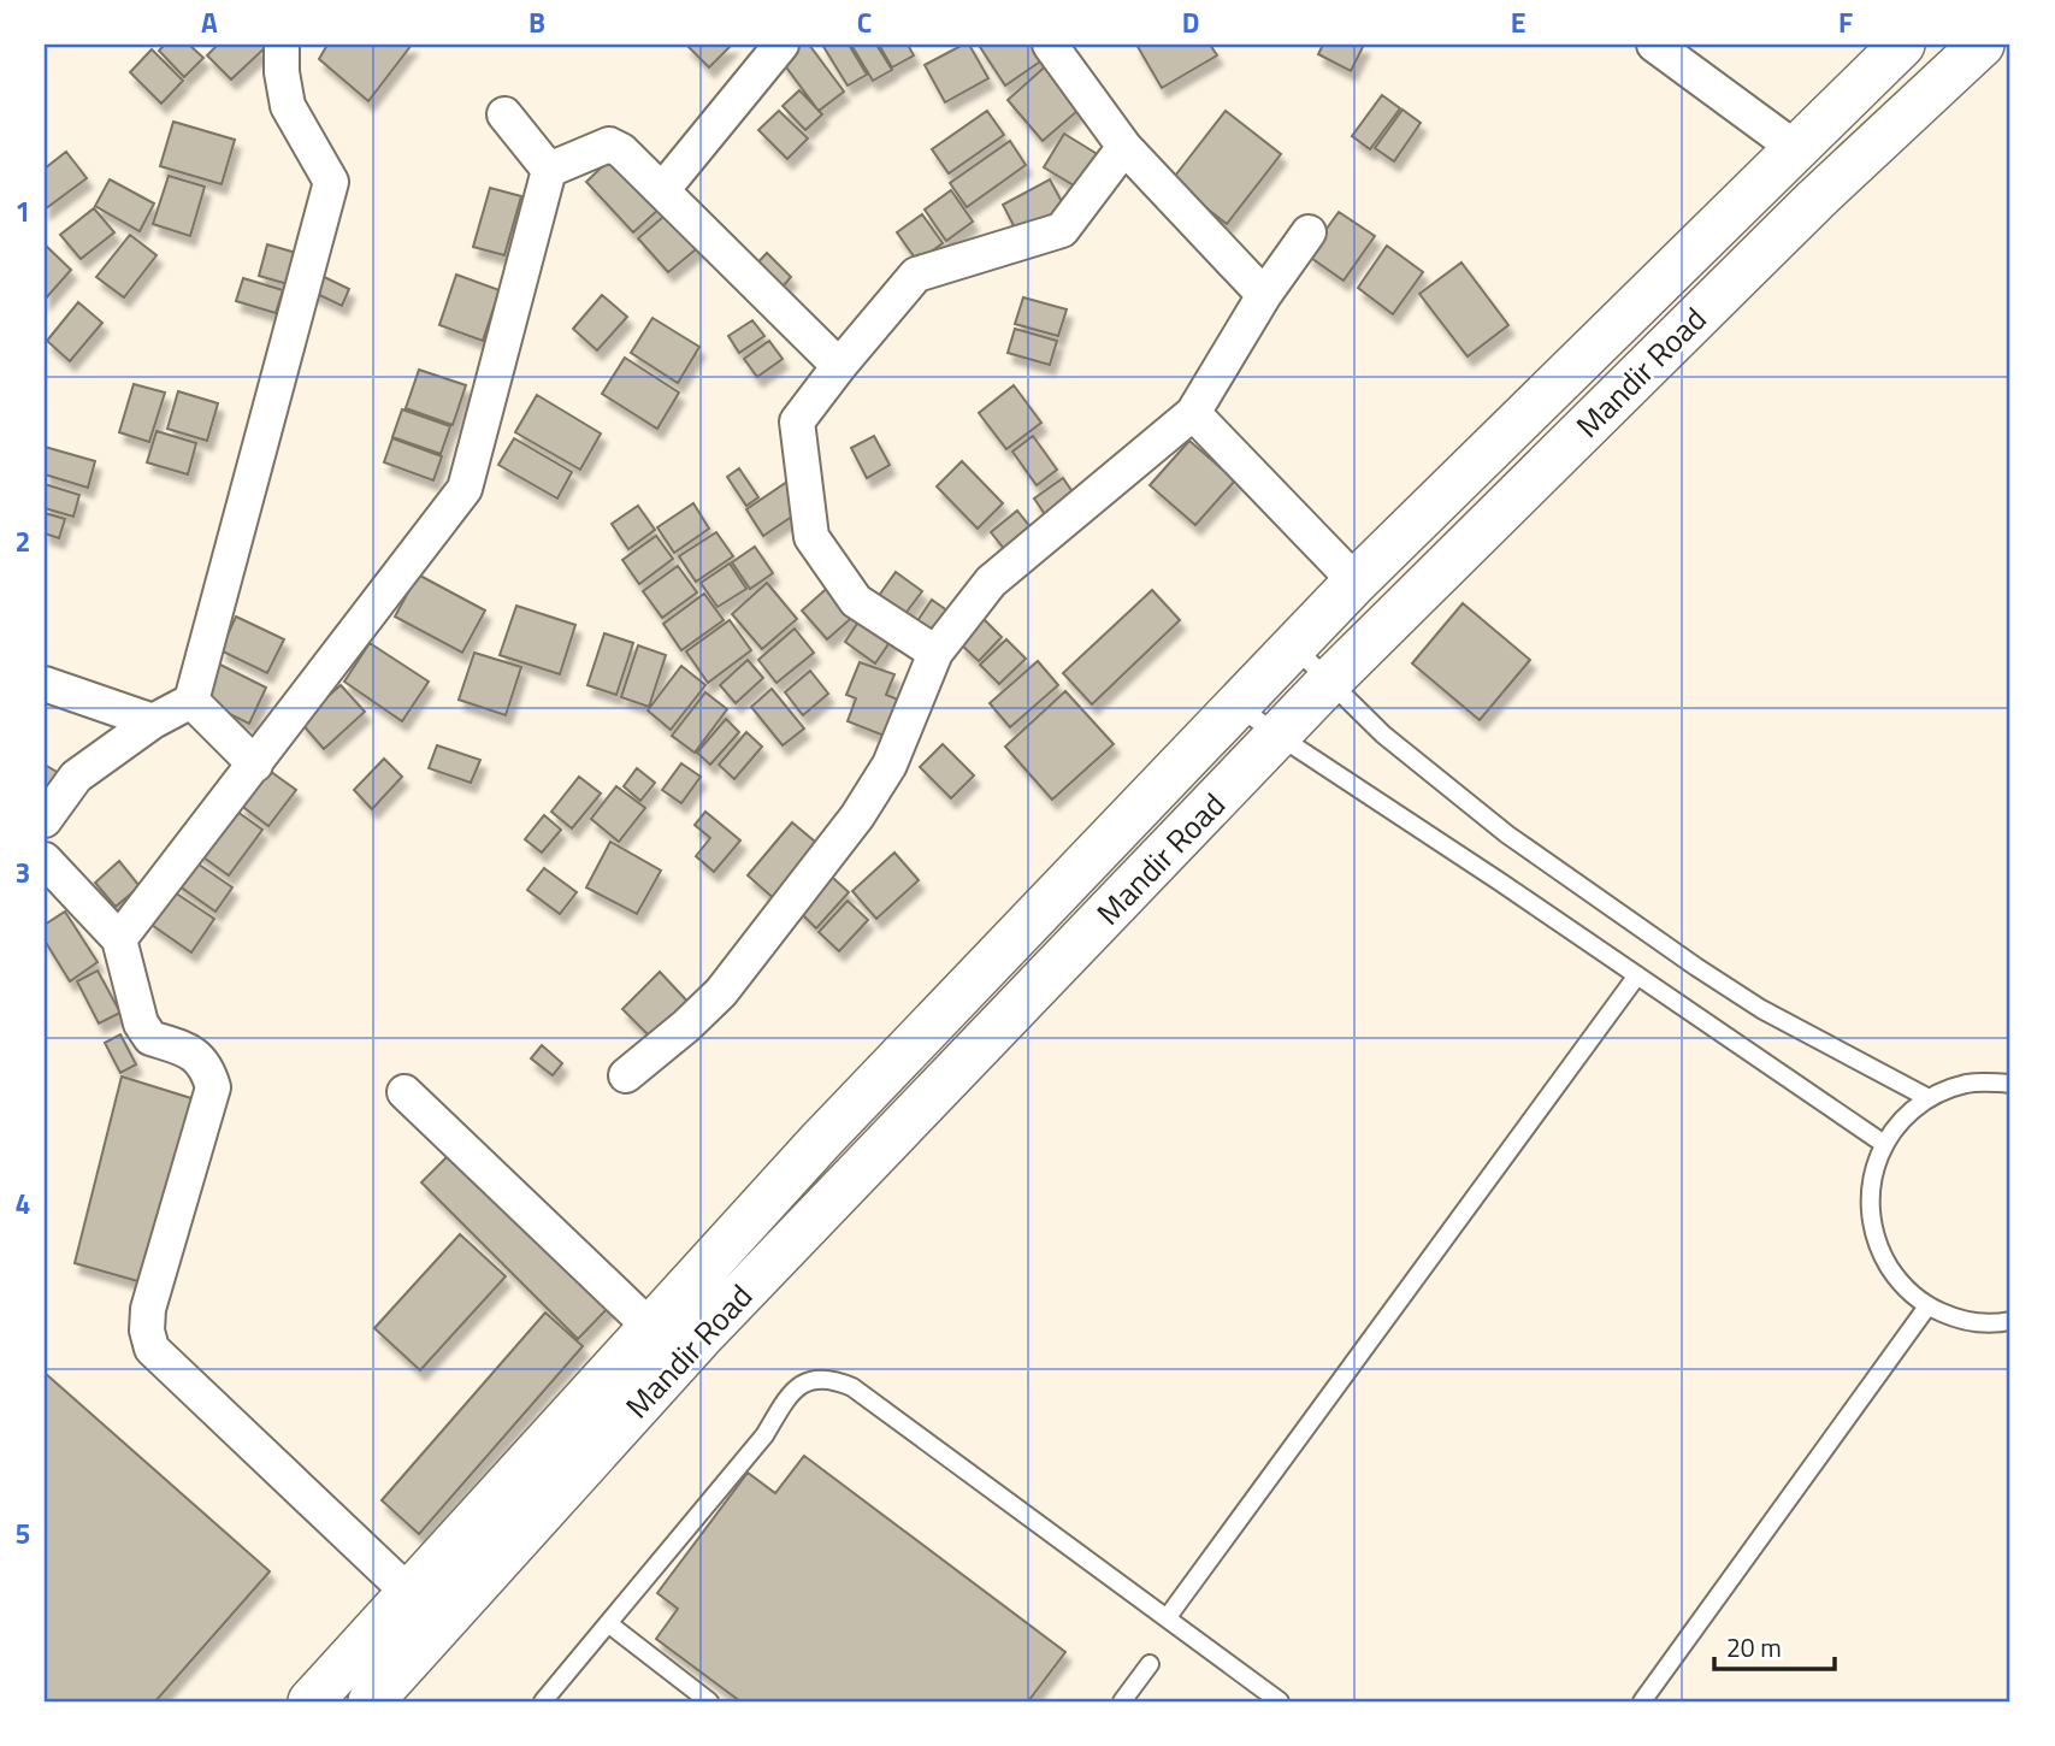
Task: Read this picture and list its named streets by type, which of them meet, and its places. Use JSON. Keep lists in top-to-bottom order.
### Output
{
  "streets": {
    "street": ["Mandir Road"]
  },
  "scale_bar": "20 m",
  "grid": {
    "columns": [
      "A",
      "B",
      "C",
      "D",
      "E",
      "F"
    ],
    "rows": [
      "1",
      "2",
      "3",
      "4",
      "5"
    ]
  }
}
